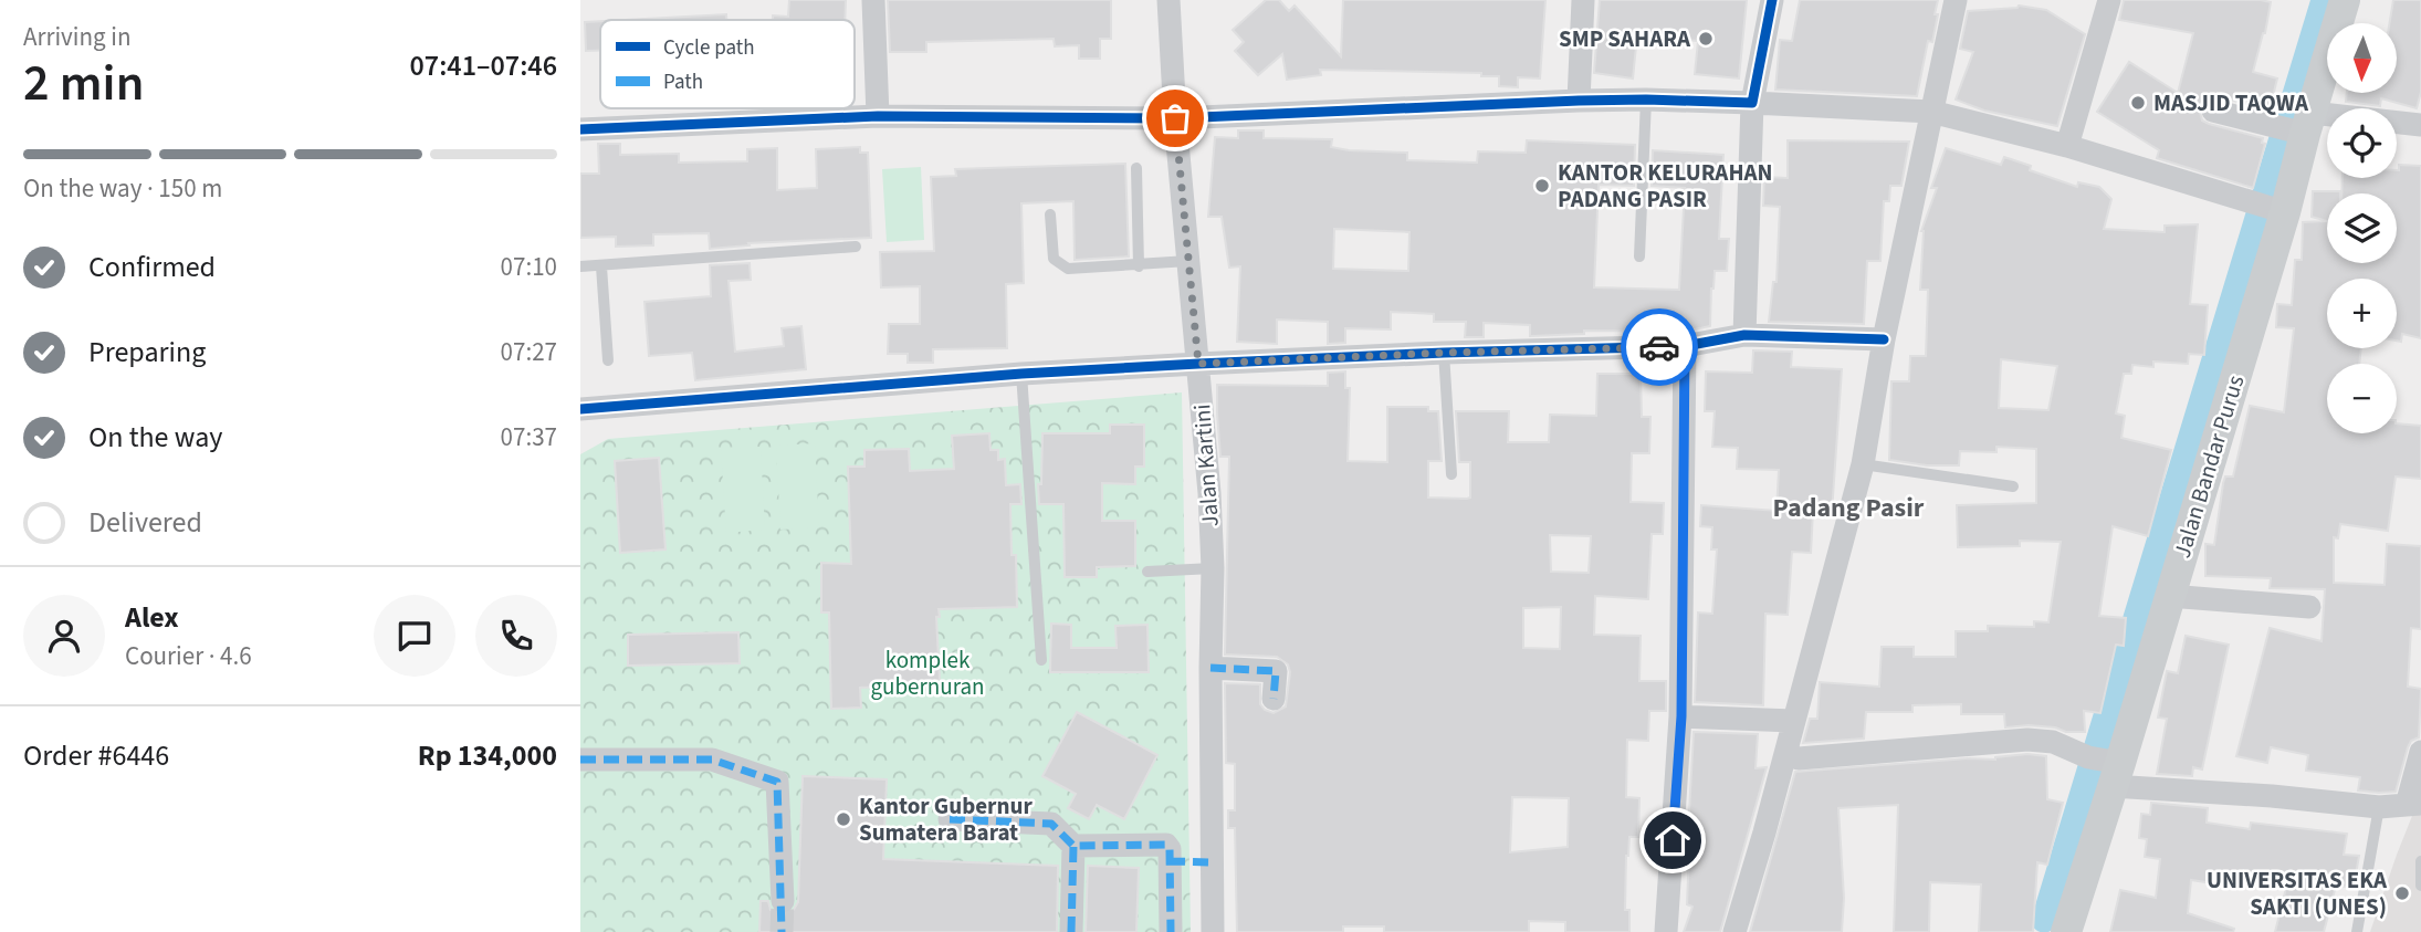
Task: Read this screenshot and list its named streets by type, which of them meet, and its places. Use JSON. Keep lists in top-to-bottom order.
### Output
{
  "streets": {
    "street": ["Jalan Kartini", "Jalan Bandar Purus"]
  },
  "districts": ["Padang Pasir"],
  "parks": ["komplek gubernuran"],
  "places": [
    "SMP SAHARA",
    "MASJID TAQWA",
    "KANTOR KELURAHAN PADANG PASIR",
    "Kantor Gubernur Sumatera Barat",
    "UNIVERSITAS EKA SAKTI (UNES)"
  ],
  "legend": ["Cycle path", "Path"],
  "north": "bottom",
  "page": {
    "heading": ["2 min", "Arriving in", "07:41–07:46"],
    "panel": [
      "Alex",
      "Courier · 4.6",
      "Order #6446",
      "Rp 134,000"
    ],
    "map_buttons": ["+", "−"],
    "bar": "On the way · 150 m",
    "list": [
      ["Confirmed", "07:10"],
      ["Preparing", "07:27"],
      ["On the way", "07:37"],
      "Delivered"
    ]
  }
}
